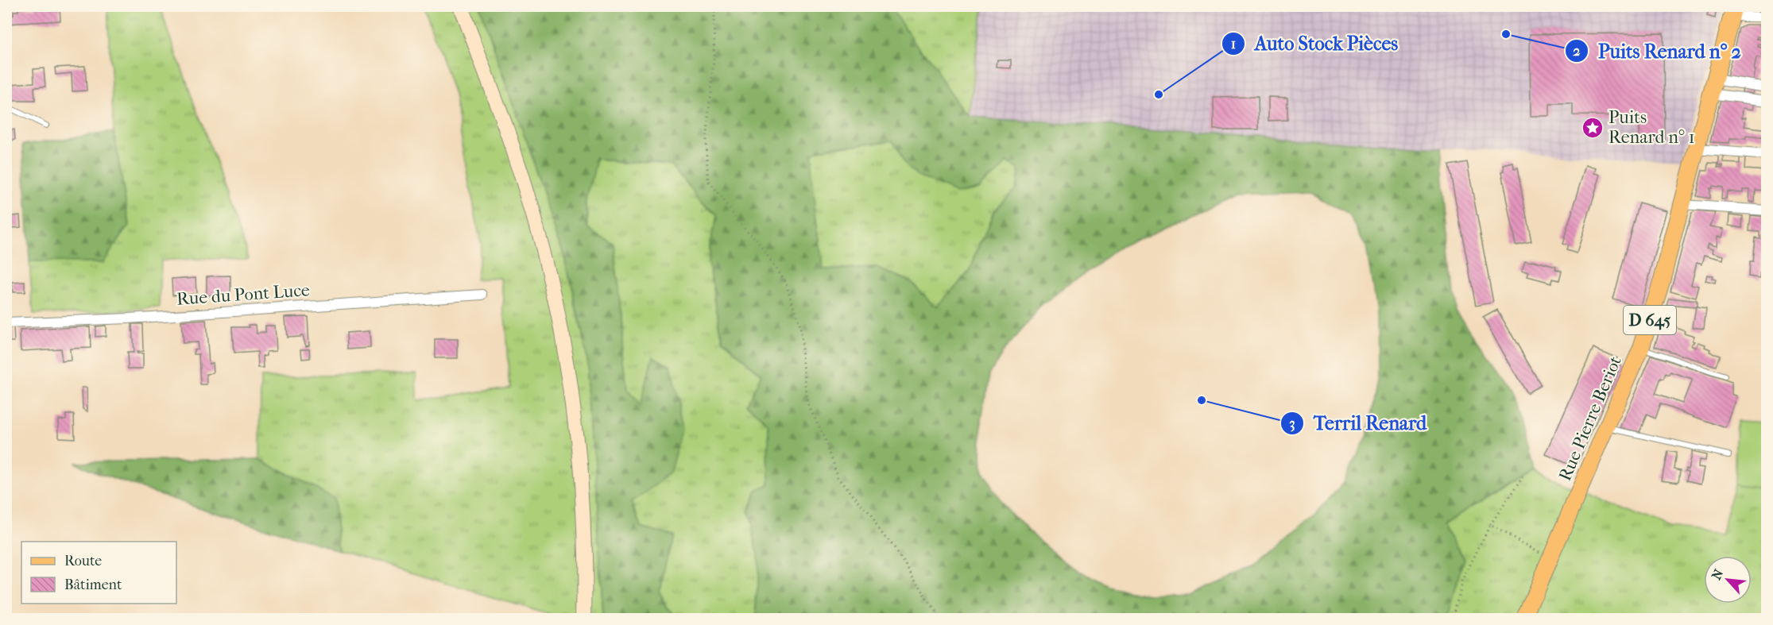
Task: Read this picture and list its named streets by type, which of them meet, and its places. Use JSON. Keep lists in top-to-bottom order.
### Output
{
  "streets": {
    "main road": ["D 645", "Rue Pierre Beriot"],
    "street": ["Rue du Pont Luce"]
  },
  "places": {
    "other": ["Puits Renard n° 2", "Auto Stock Pièces", "Terril Renard"],
    "place": ["Puits Renard n° 1"]
  },
  "legend": ["Route", "Bâtiment"],
  "north": "top left"
}
